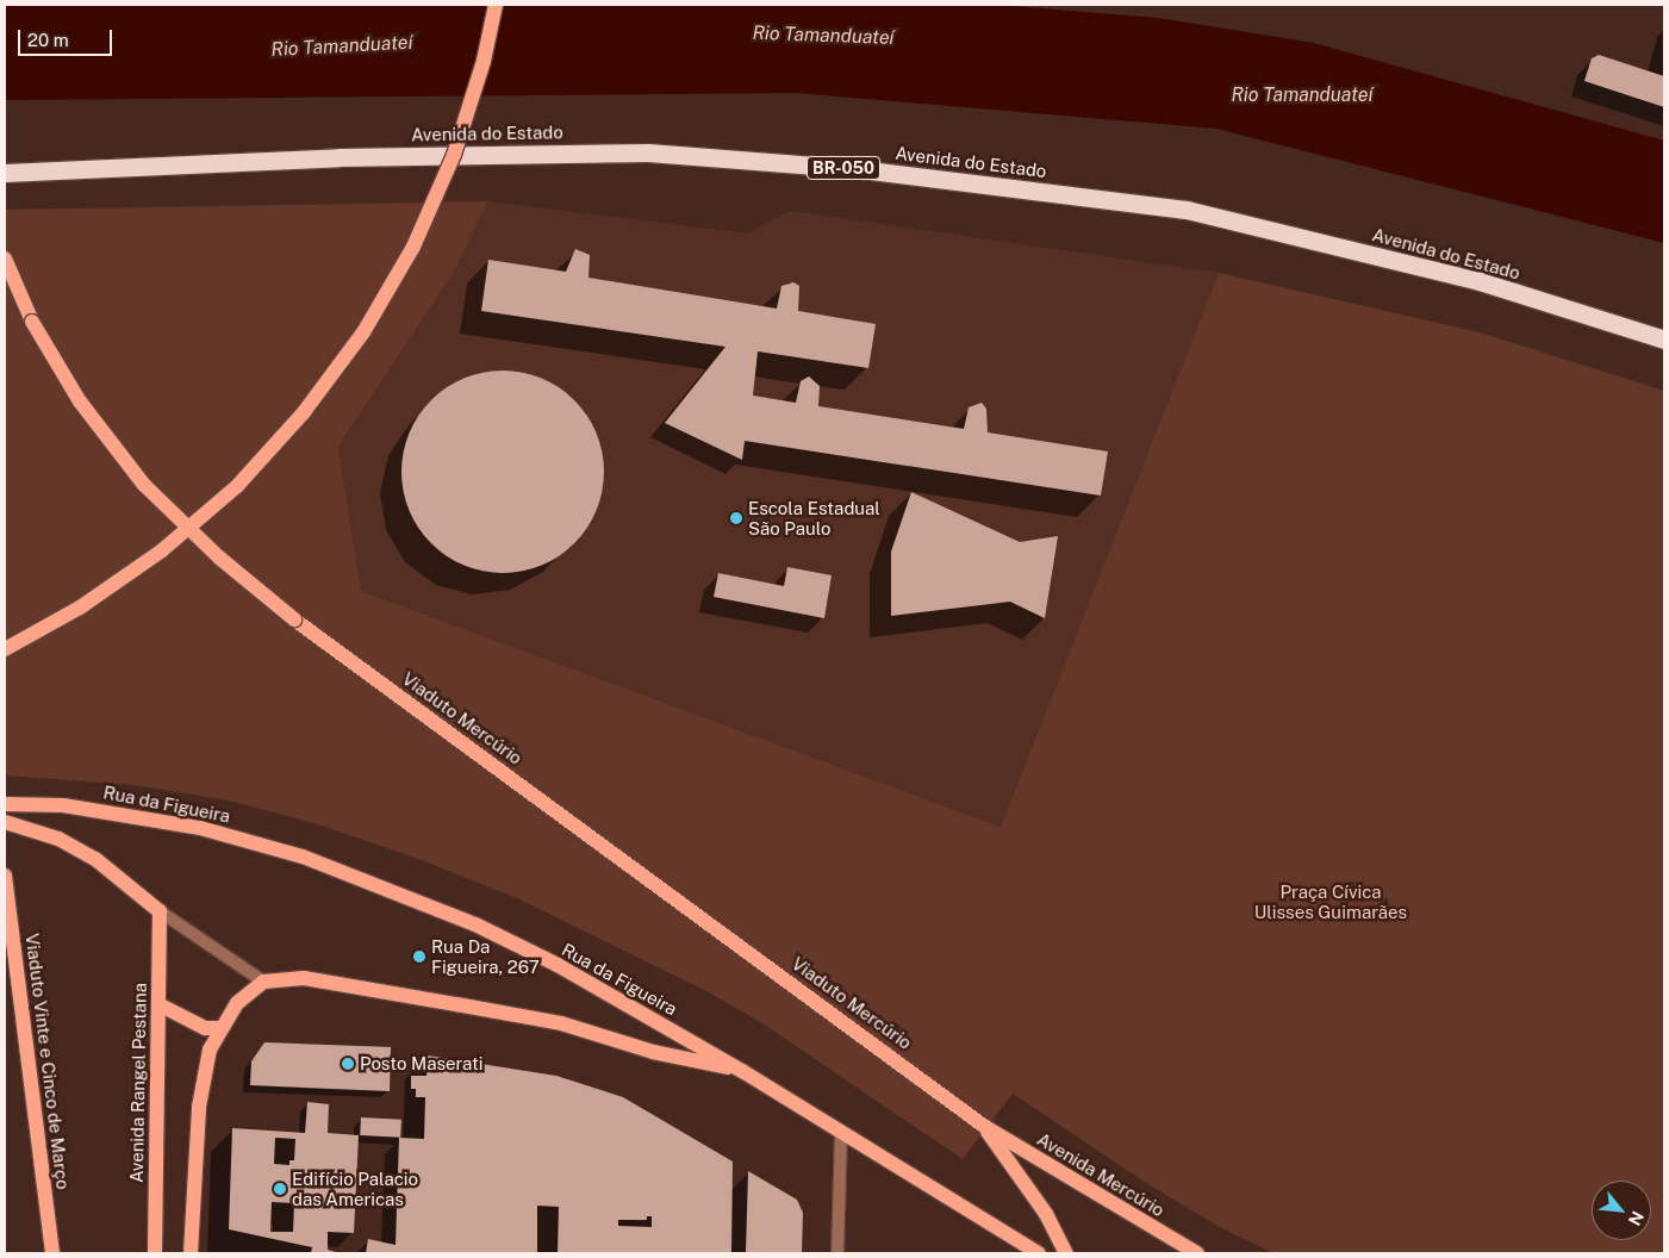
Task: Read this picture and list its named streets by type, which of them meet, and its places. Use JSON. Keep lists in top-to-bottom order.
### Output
{
  "streets": {
    "highway": ["Avenida do Estado", "BR-050"],
    "main road": [
      "Viaduto Mercúrio",
      "Rua da Figueira",
      "Viaduto Vinte e Cinco de Março",
      "Avenida Rangel Pestana",
      "Avenida Mercúrio"
    ]
  },
  "crossings": [
    ["Viaduto Mercúrio", "Avenida Mercúrio"]
  ],
  "water": ["Rio Tamanduateí"],
  "parks": ["Praça Cívica Ulisses Guimarães"],
  "places": [
    "Escola Estadual São Paulo",
    "Rua Da Figueira, 267",
    "Posto Maserati",
    "Edifício Palacio das Americas"
  ],
  "scale_bar": "20 m",
  "north": "bottom right"
}
